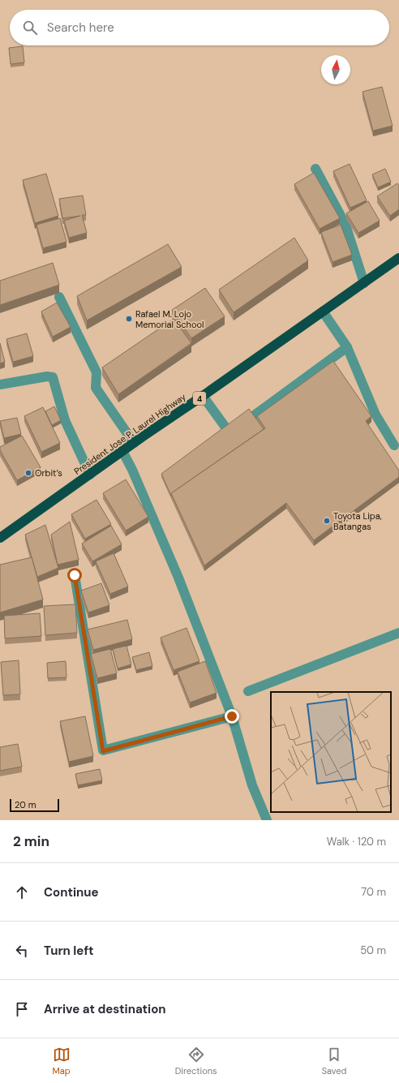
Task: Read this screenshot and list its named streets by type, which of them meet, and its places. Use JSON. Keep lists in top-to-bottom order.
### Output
{
  "streets": {
    "highway": ["4", "President Jose P. Laurel Highway"]
  },
  "places": ["Rafael M. Lojo Memorial School", "Orbit’s", "Toyota Lipa, Batangas"],
  "scale_bar": "20 m",
  "north": "top",
  "page": {
    "search": "Search here",
    "scale": "20 m",
    "heading": ["2 min", "Walk · 120 m"],
    "list": [
      ["Continue", "70 m"],
      ["Turn left", "50 m"],
      "Arrive at destination"
    ],
    "nav": ["Map", "Directions", "Saved"]
  }
}
